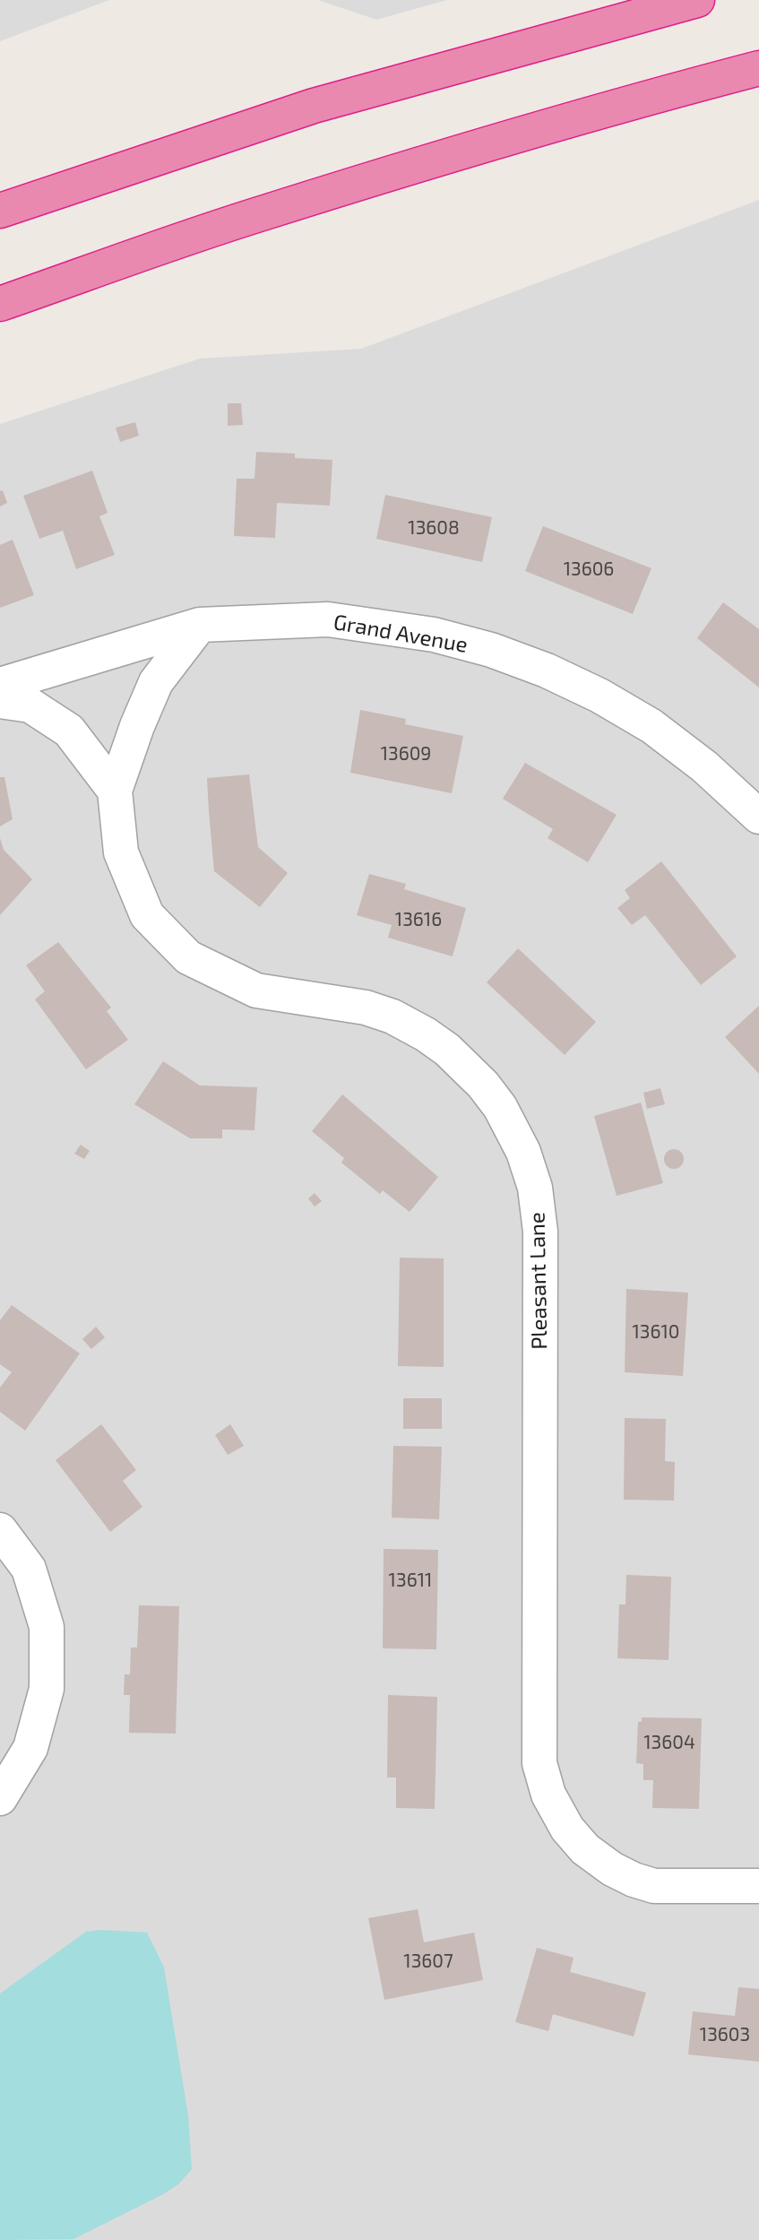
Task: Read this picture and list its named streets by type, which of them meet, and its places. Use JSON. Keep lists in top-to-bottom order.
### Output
{
  "streets": {
    "street": ["Grand Avenue", "Pleasant Lane"]
  },
  "crossings": [
    ["Grand Avenue", "Pleasant Lane"]
  ],
  "house_numbers": [
    "13608",
    "13606",
    "13609",
    "13616",
    "13610",
    "13611",
    "13604",
    "13607",
    "13603"
  ]
}
